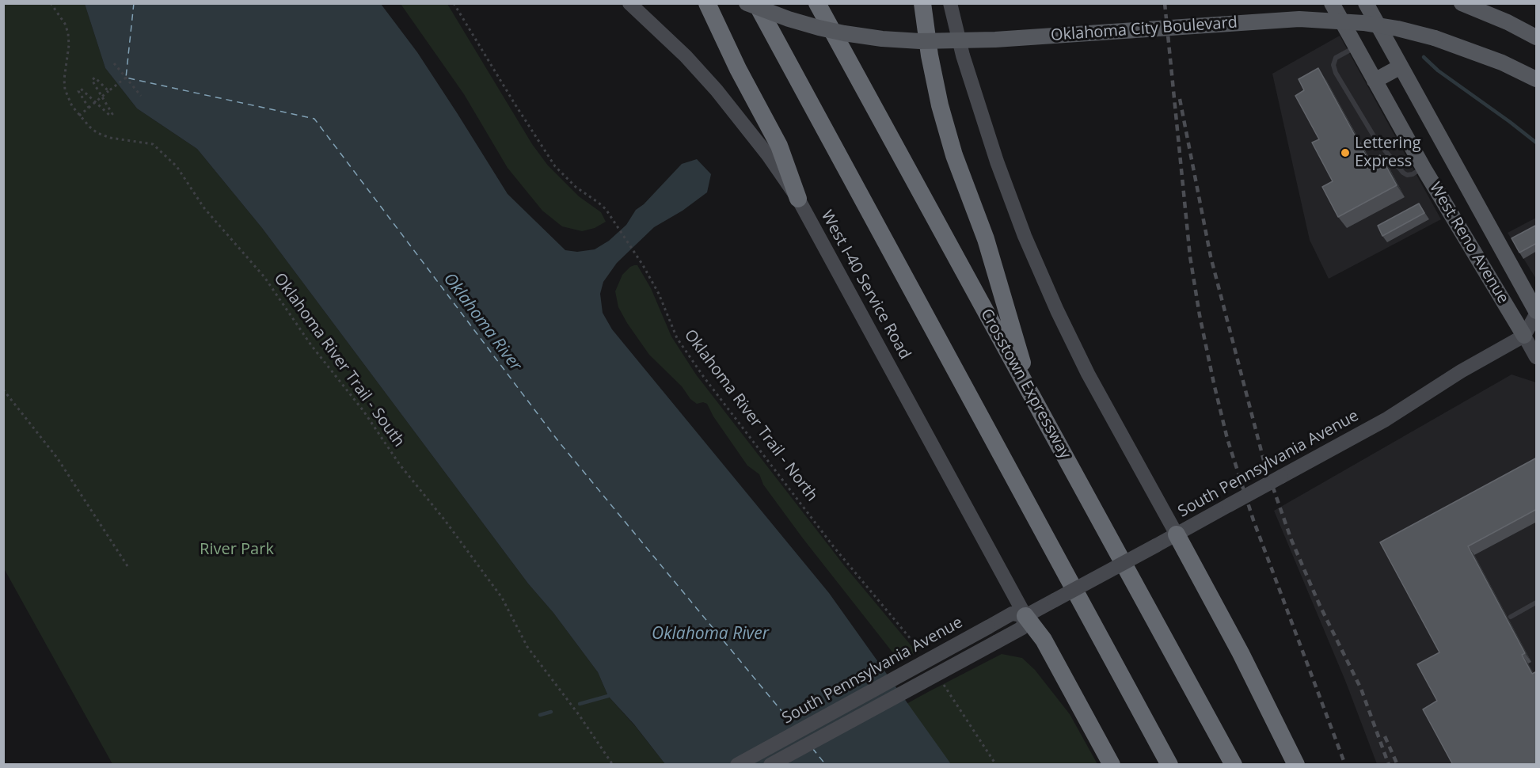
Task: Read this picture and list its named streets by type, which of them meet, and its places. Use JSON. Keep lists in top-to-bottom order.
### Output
{
  "streets": {
    "highway": ["Crosstown Expressway"],
    "main road": [
      "Oklahoma City Boulevard",
      "West Reno Avenue",
      "West I-40 Service Road",
      "South Pennsylvania Avenue"
    ],
    "path": ["Oklahoma River Trail - South", "Oklahoma River Trail - North"]
  },
  "crossings": [
    ["West Reno Avenue", "South Pennsylvania Avenue"],
    ["West I-40 Service Road", "South Pennsylvania Avenue"]
  ],
  "water": ["Oklahoma River"],
  "parks": ["River Park"],
  "places": ["Lettering Express"]
}
